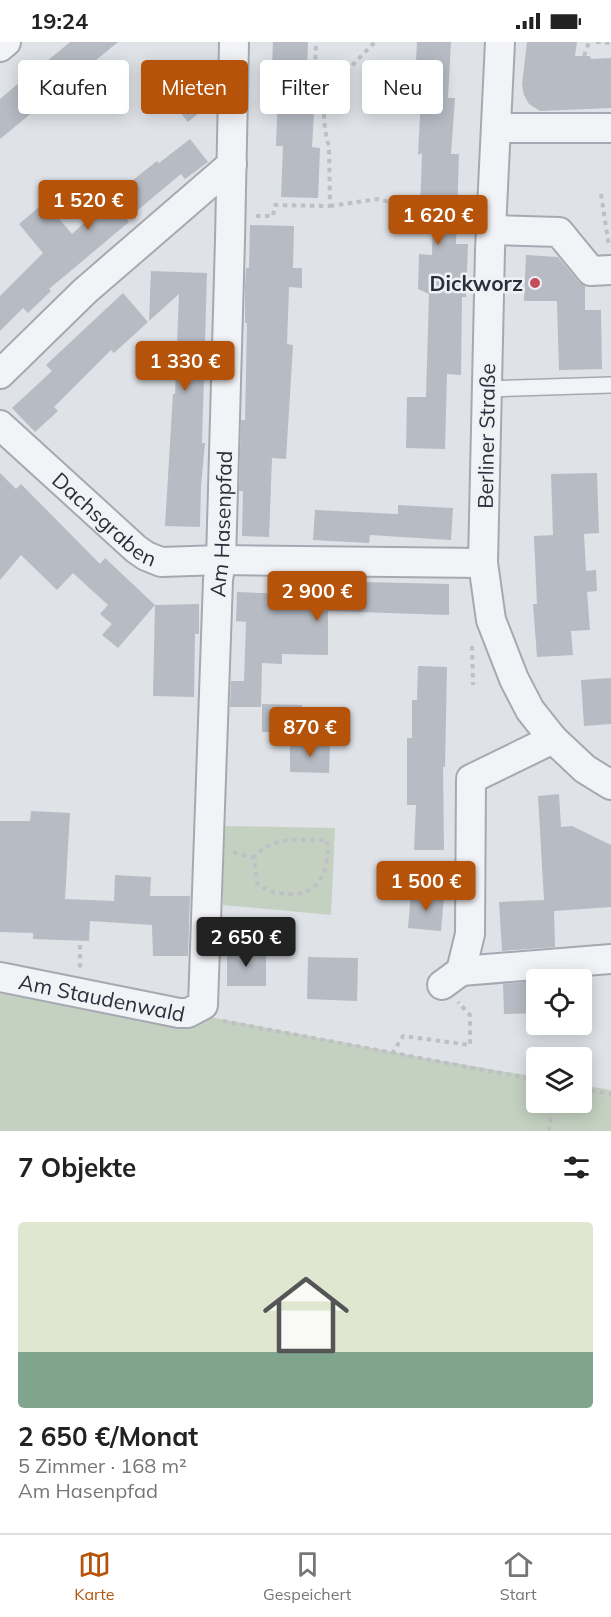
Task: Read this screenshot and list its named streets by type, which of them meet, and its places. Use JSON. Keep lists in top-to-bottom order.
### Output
{
  "streets": {
    "street": [
      "Berliner Straße",
      "Dachsgraben",
      "Am Hasenpfad",
      "Am Staudenwald"
    ]
  },
  "crossings": [
    ["Berliner Straße", "Dachsgraben"],
    ["Dachsgraben", "Am Hasenpfad"],
    ["Am Hasenpfad", "Am Staudenwald"]
  ],
  "places": ["Dickworz"],
  "page": {
    "status": "19:24",
    "chip": [
      "Kaufen",
      "Mieten",
      "Filter",
      "Neu"
    ],
    "price": [
      "1 520 €",
      "1 620 €",
      "1 330 €",
      "2 900 €",
      "870 €",
      "1 500 €",
      "2 650 €"
    ],
    "heading": "7 Objekte",
    "list": [
      {
        "name": "2 650 €/Monat",
        "note": "5 Zimmer · 168 m² · Am Hasenpfad"
      }
    ],
    "tabs": ["Karte", "Gespeichert", "Start"]
  }
}
